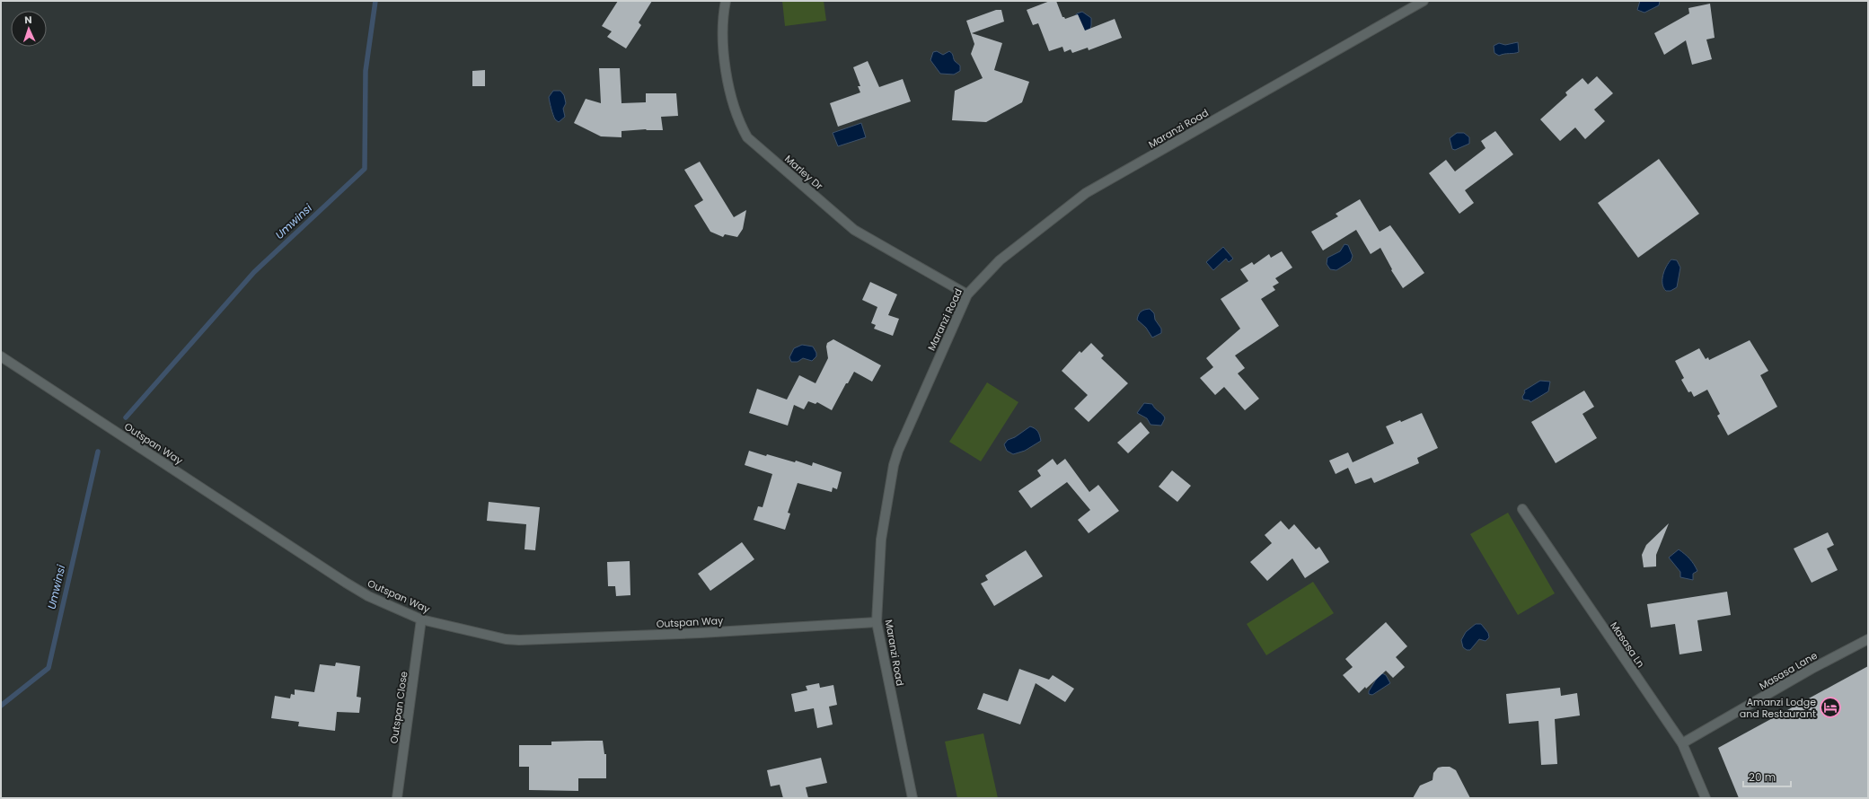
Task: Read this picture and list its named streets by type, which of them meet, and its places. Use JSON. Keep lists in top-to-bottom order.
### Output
{
  "streets": {
    "street": [
      "Maranzi Road",
      "Marley Dr",
      "Outspan Way",
      "Masasa Ln",
      "Masasa Lane",
      "Outspan Close"
    ]
  },
  "crossings": [
    ["Maranzi Road", "Marley Dr"],
    ["Maranzi Road", "Outspan Way"],
    ["Outspan Way", "Outspan Close"],
    ["Masasa Ln", "Masasa Lane"]
  ],
  "water": ["Umwinsi"],
  "places": {
    "hotel": ["Amanzi Lodge and Restaurant"]
  },
  "scale_bar": "20 m",
  "north": "top"
}
